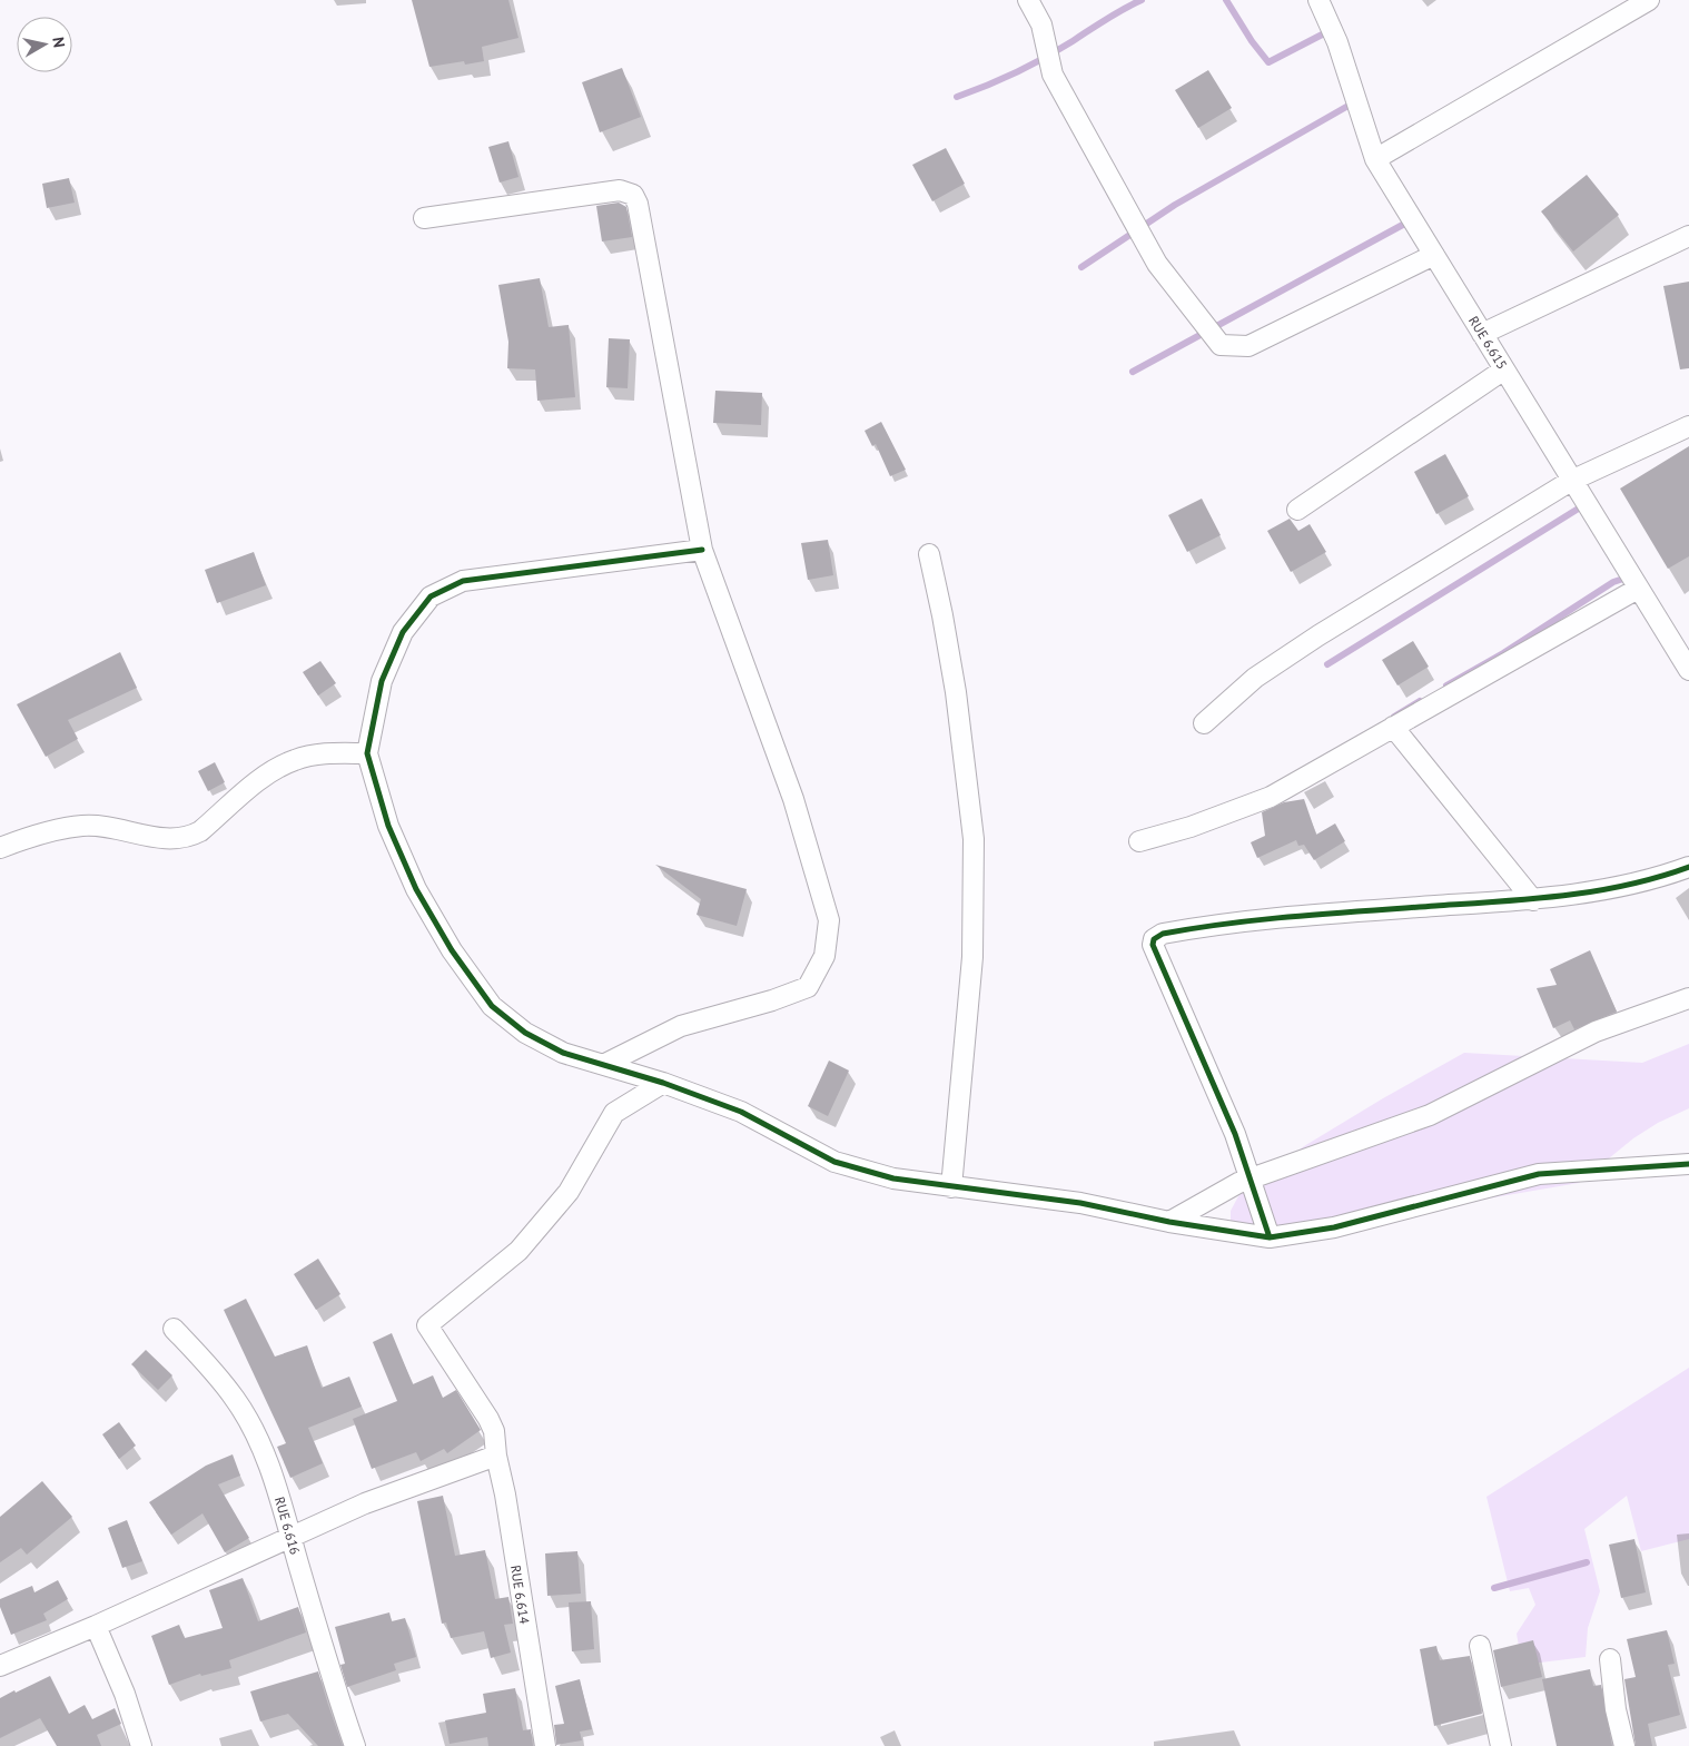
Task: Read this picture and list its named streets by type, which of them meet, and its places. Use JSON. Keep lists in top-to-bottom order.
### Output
{
  "streets": {
    "street": ["RUE 6.615", "RUE 6.616", "RUE 6.614"]
  },
  "north": "right"
}
